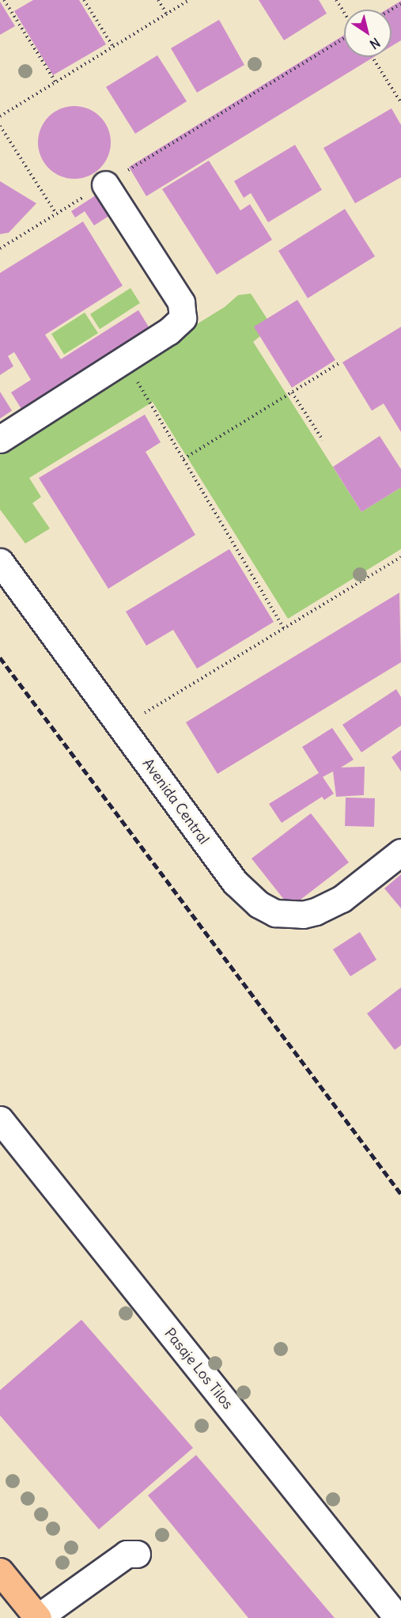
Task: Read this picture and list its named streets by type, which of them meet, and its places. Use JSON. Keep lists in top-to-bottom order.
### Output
{
  "streets": {
    "street": ["Avenida Central", "Pasaje Los Tilos"]
  },
  "north": "bottom right"
}
